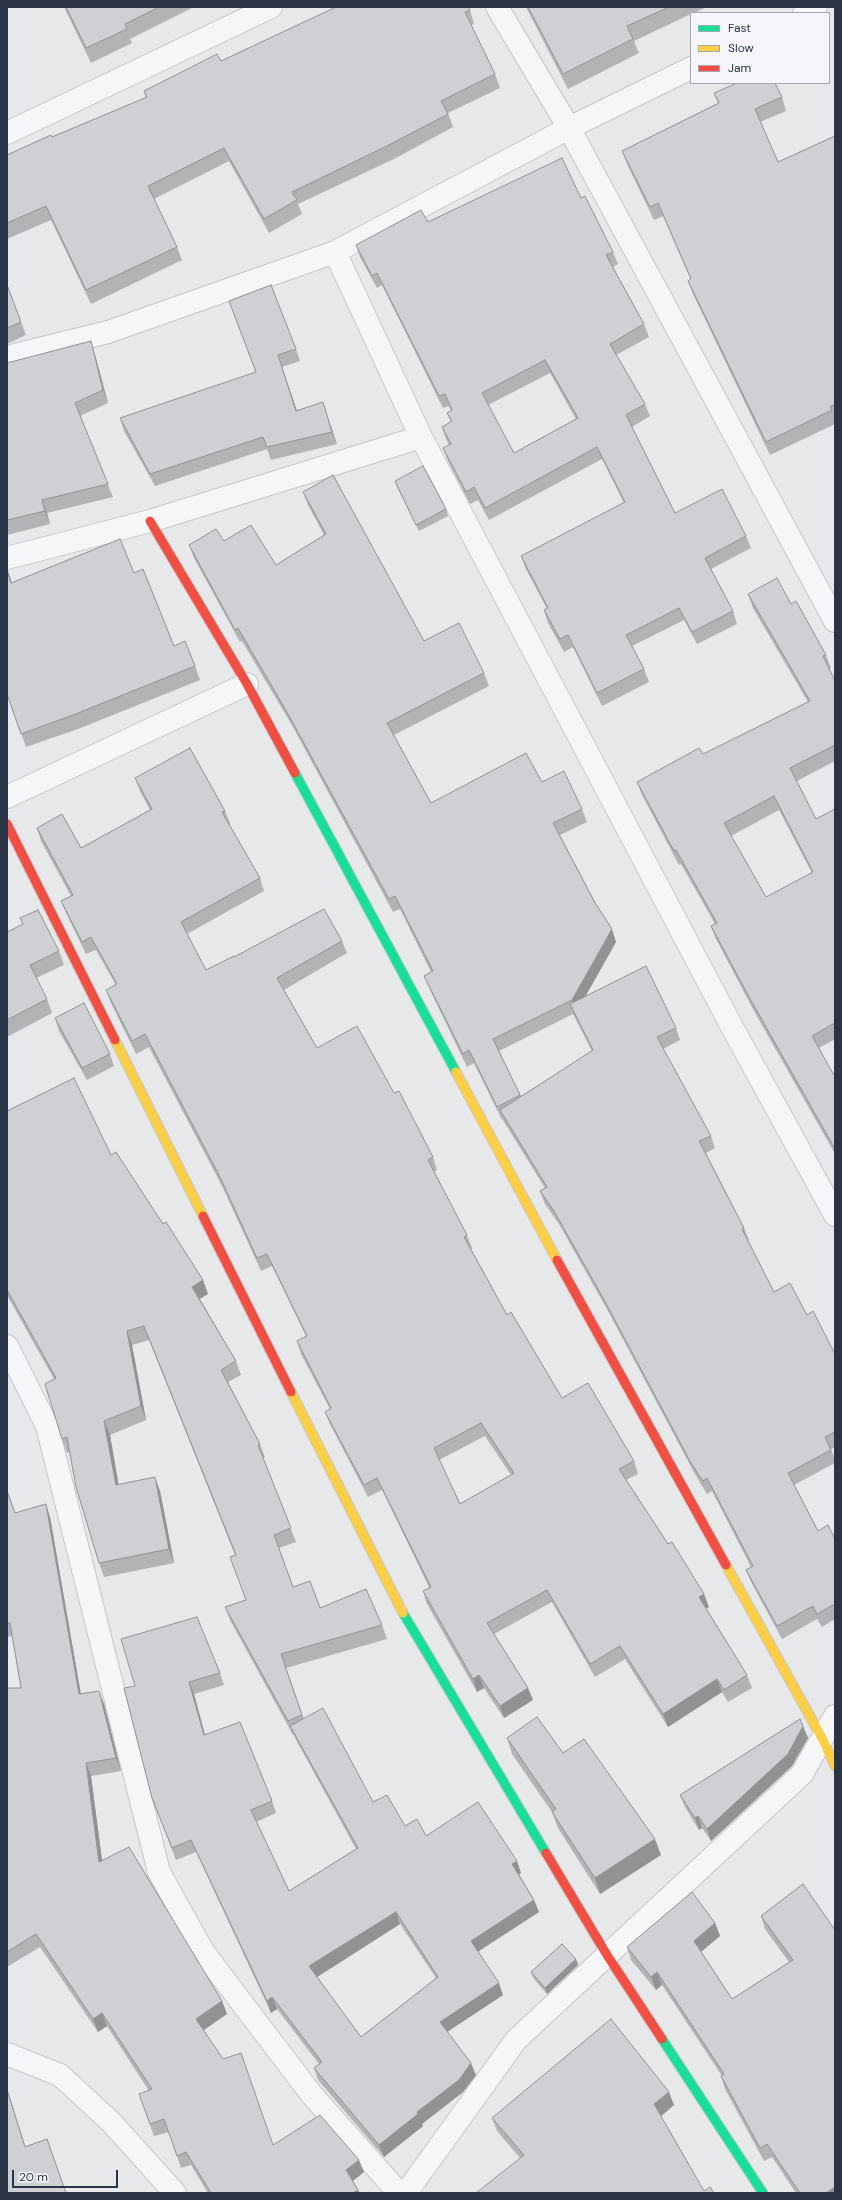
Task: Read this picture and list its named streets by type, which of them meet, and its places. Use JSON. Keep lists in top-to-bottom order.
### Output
{
  "legend": ["Fast", "Slow", "Jam"],
  "scale_bar": "20 m"
}
